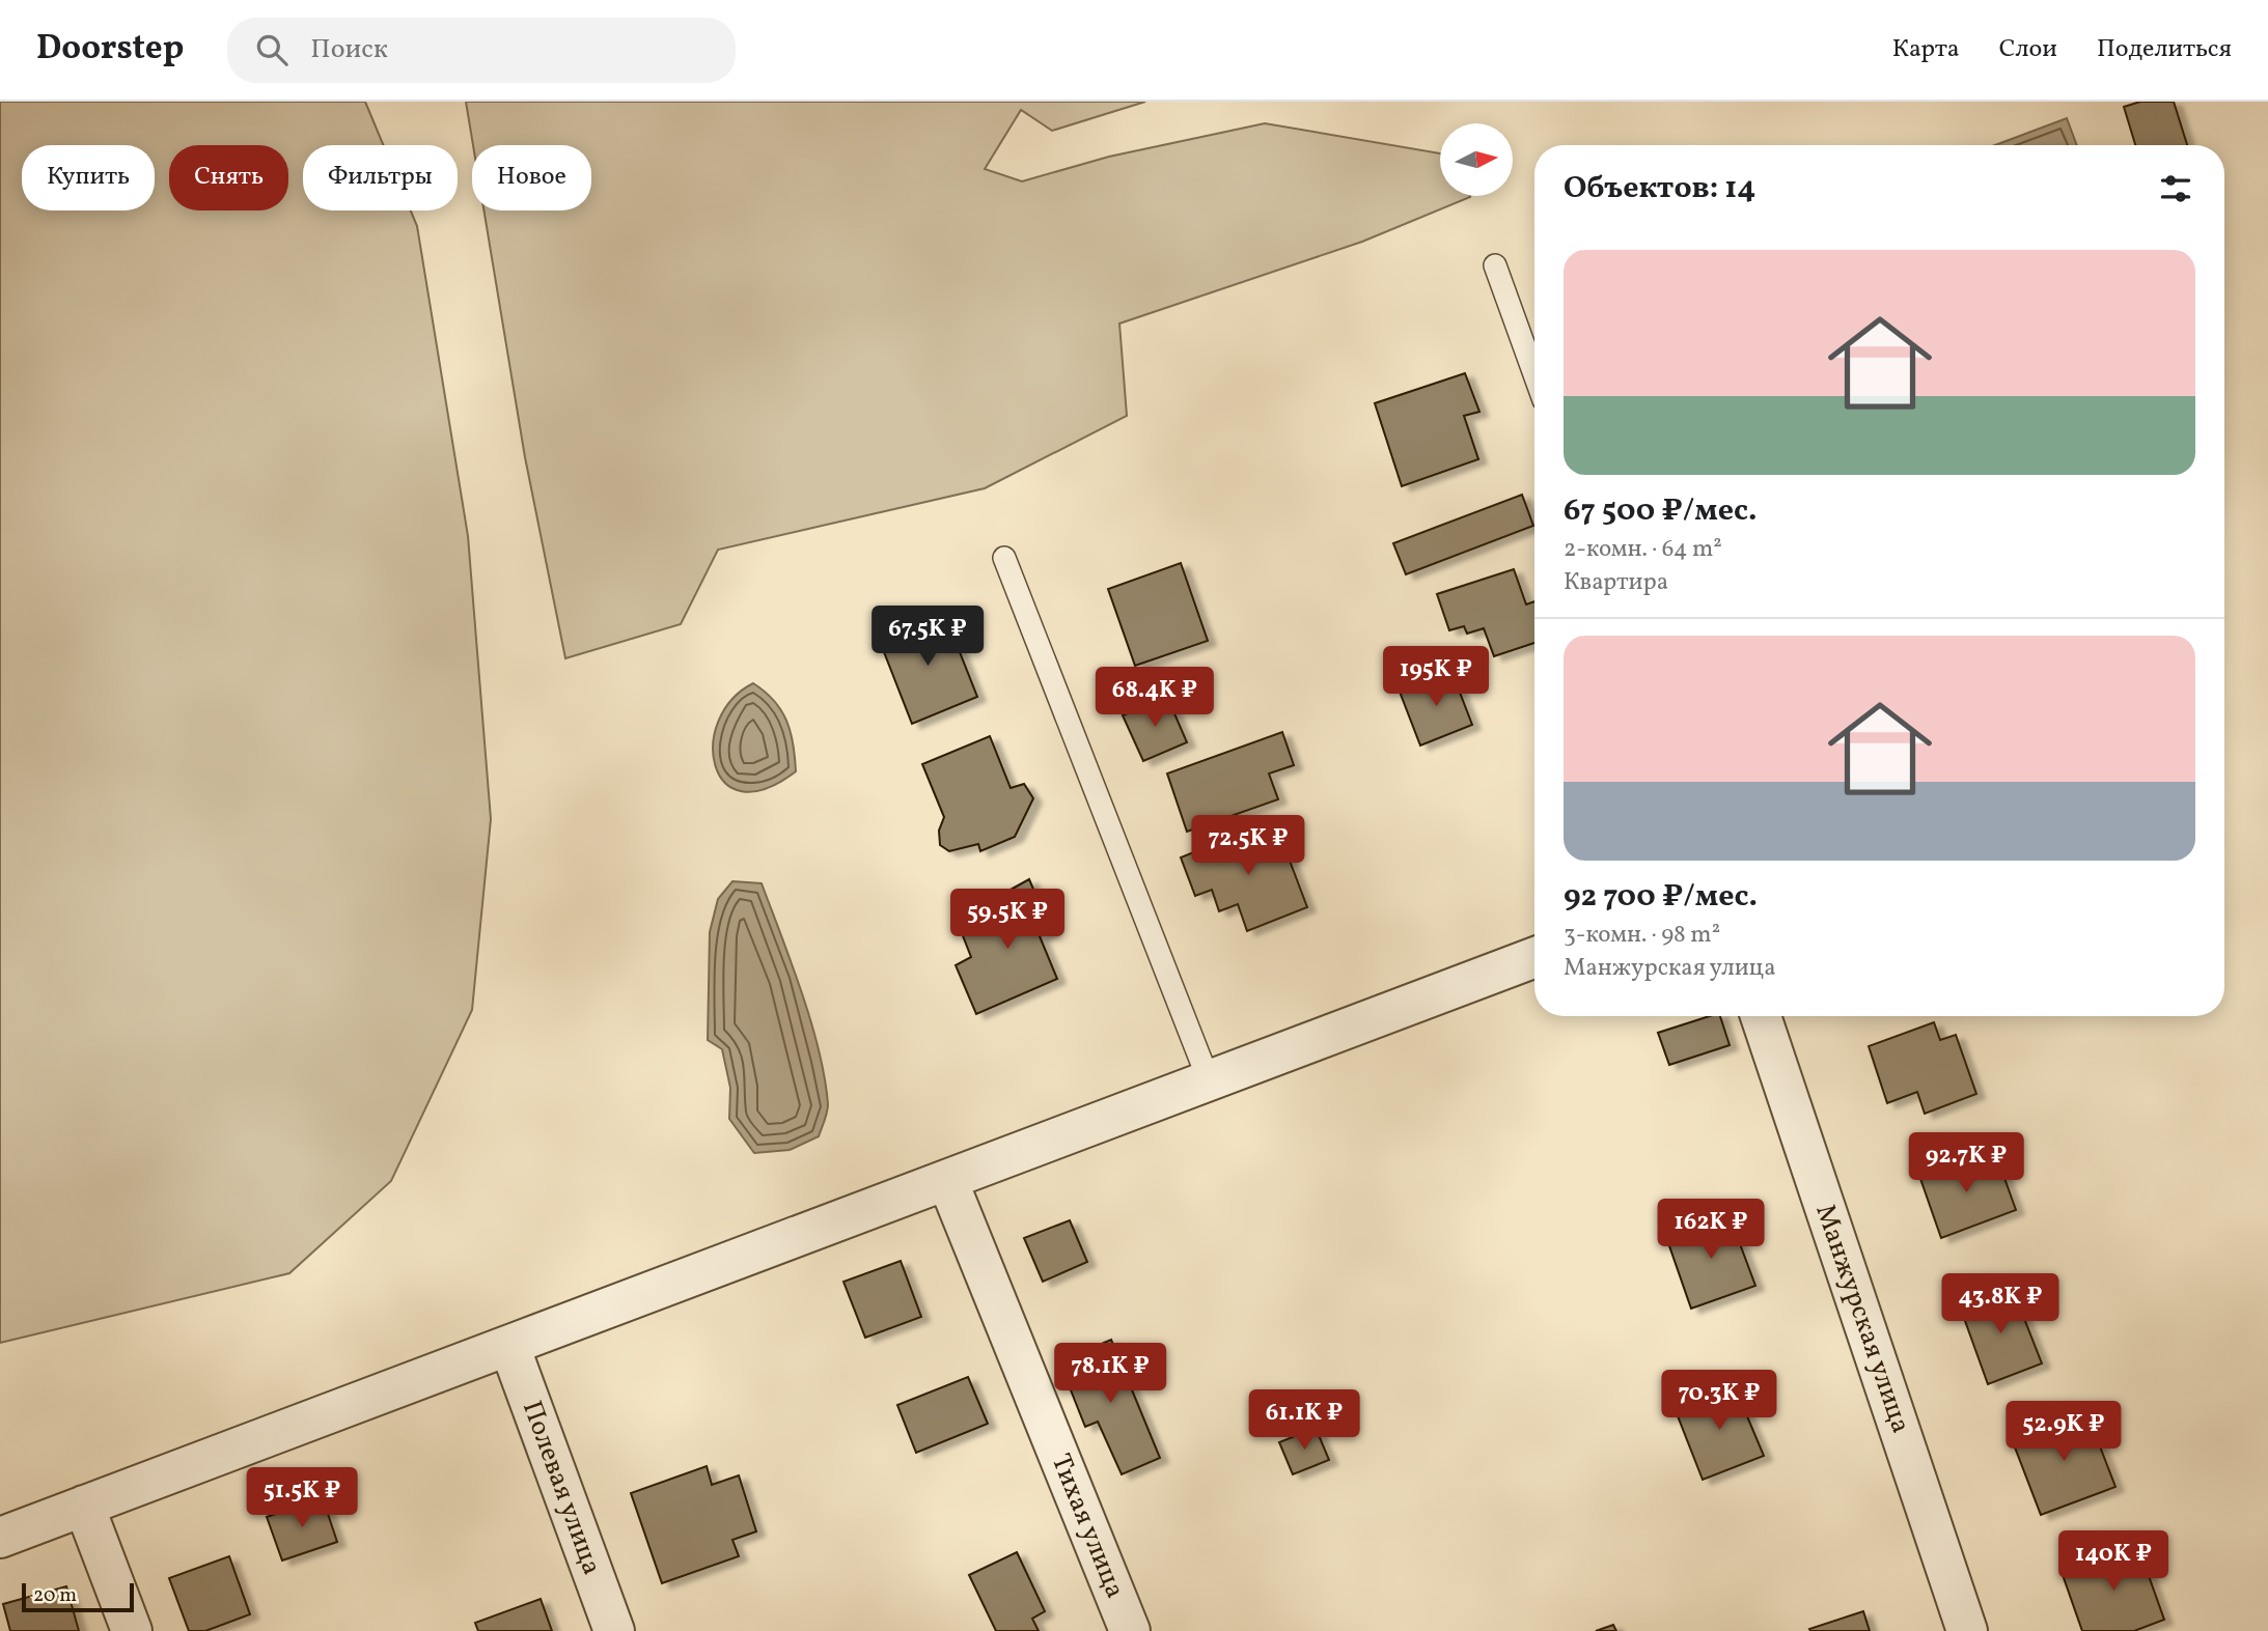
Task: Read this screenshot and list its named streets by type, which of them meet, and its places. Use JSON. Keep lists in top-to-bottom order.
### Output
{
  "streets": {
    "street": ["Манжурская улица", "Полевая улица", "Тихая улица"]
  },
  "scale_bar": "20 m",
  "north": "right",
  "page": {
    "header": "Doorstep",
    "search": "Поиск",
    "nav": ["Карта", "Слои", "Поделиться"],
    "chip": [
      "Купить",
      "Снять",
      "Фильтры",
      "Новое"
    ],
    "heading": "Объектов: 14",
    "list": [
      {
        "name": "67 500 ₽/мес.",
        "note": "2-комн. · 64 m² · Квартира"
      },
      {
        "name": "92 700 ₽/мес.",
        "note": "3-комн. · 98 m² · Манжурская улица"
      }
    ],
    "price": [
      "67.5K ₽",
      "195K ₽",
      "68.4K ₽",
      "72.5K ₽",
      "59.5K ₽",
      "92.7K ₽",
      "162K ₽",
      "43.8K ₽",
      "78.1K ₽",
      "70.3K ₽",
      "61.1K ₽",
      "52.9K ₽",
      "51.5K ₽",
      "140K ₽"
    ],
    "scale": "20 m"
  }
}
